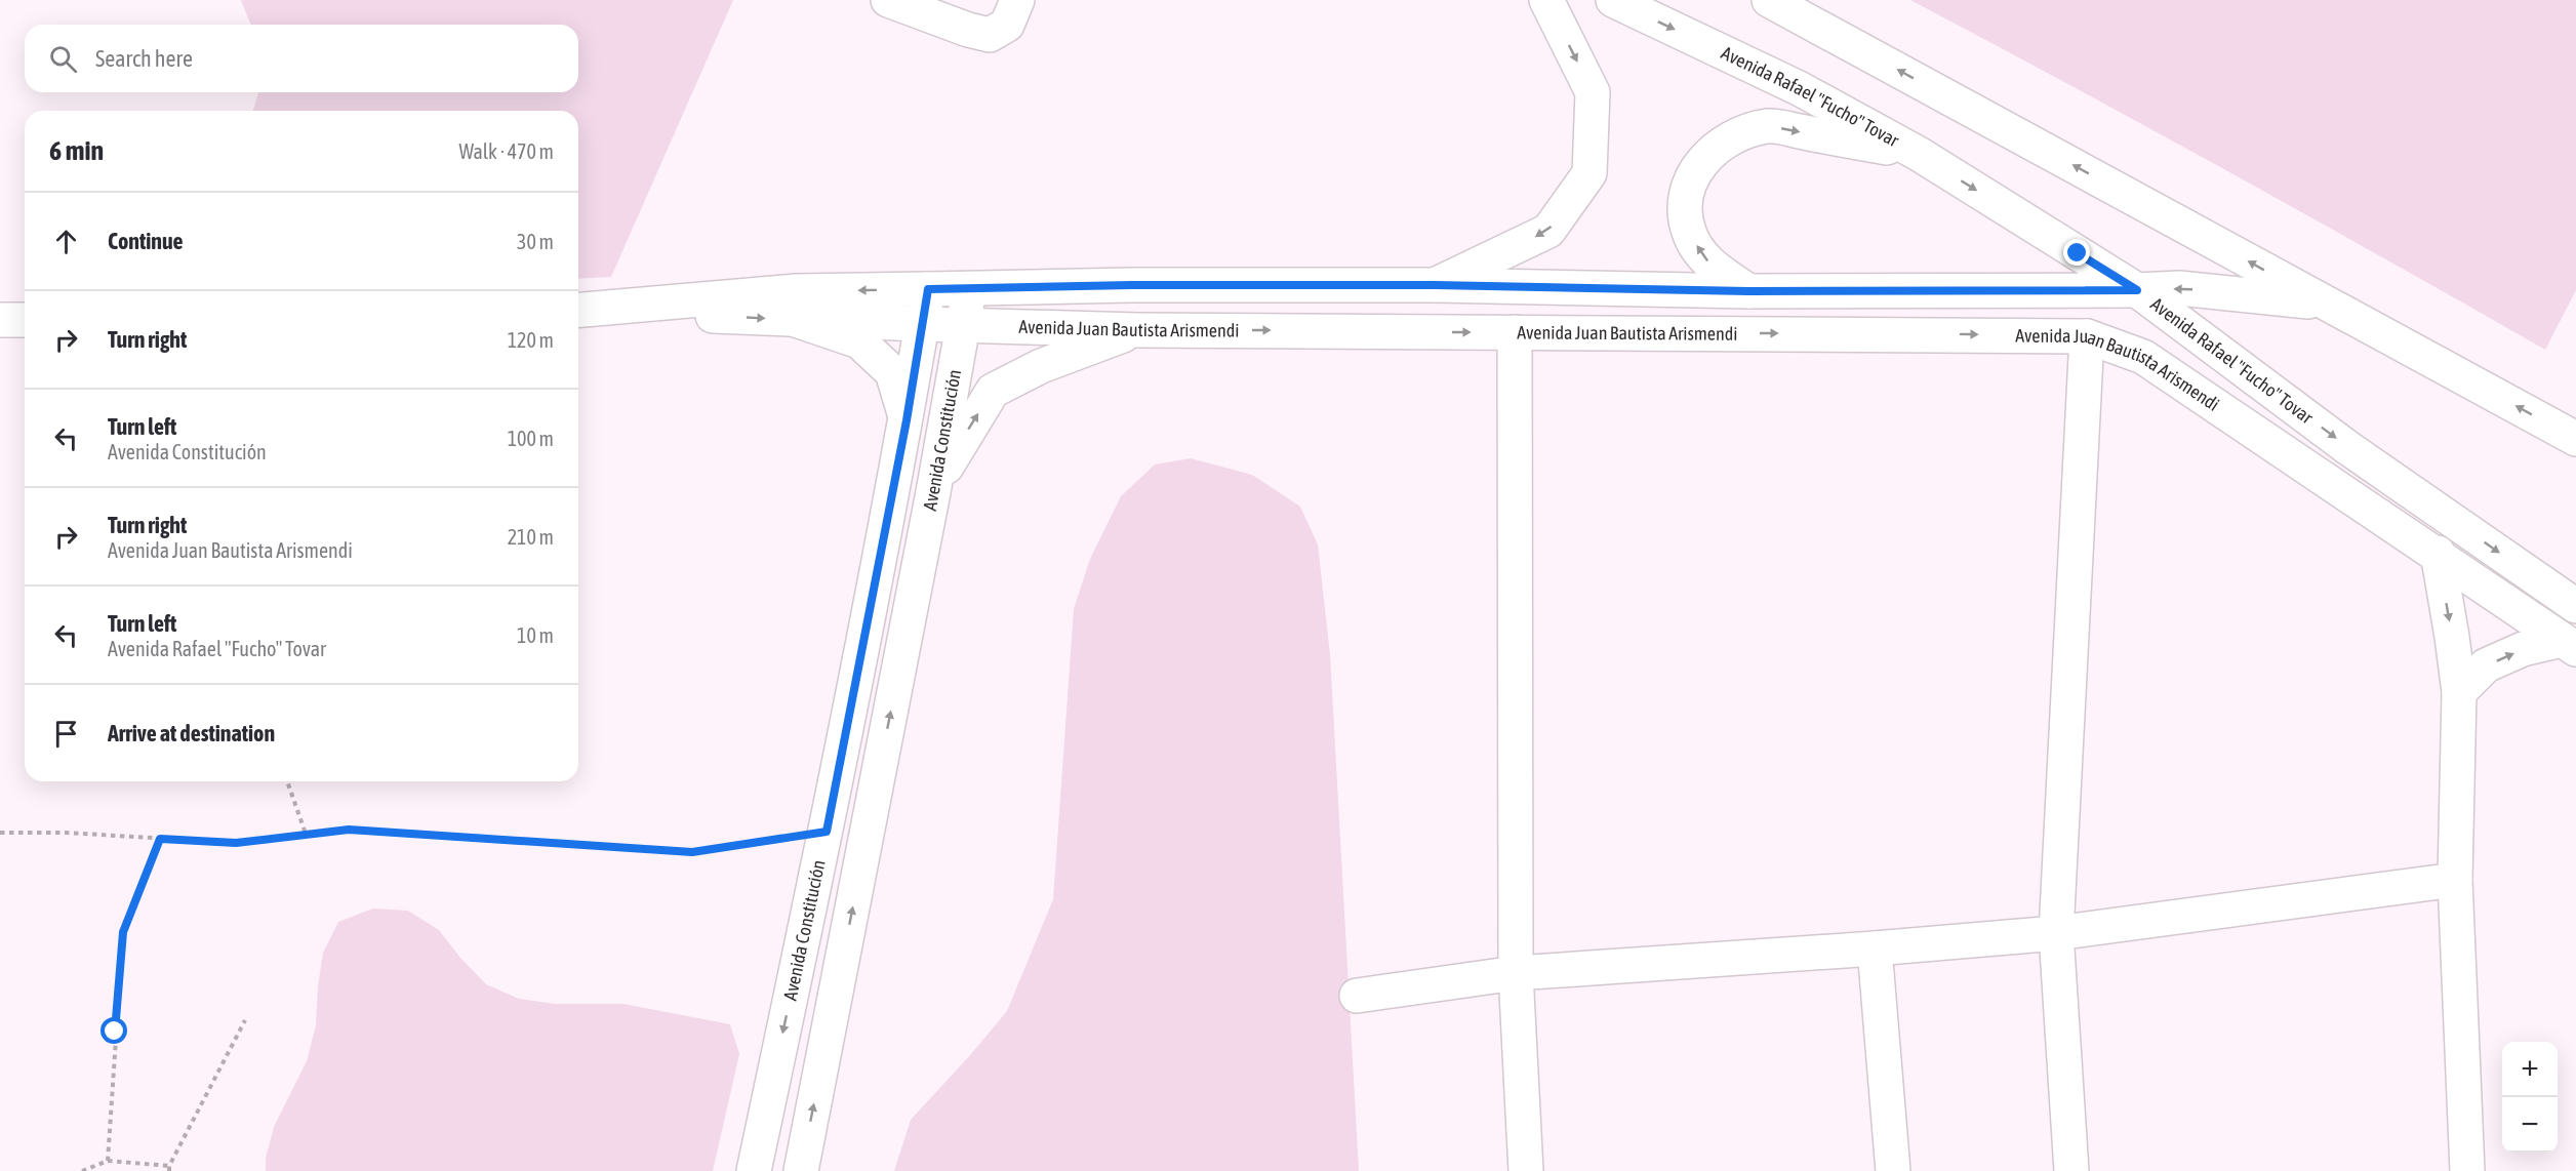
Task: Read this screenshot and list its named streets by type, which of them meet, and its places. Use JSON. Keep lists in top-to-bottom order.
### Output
{
  "streets": {
    "street": ["Avenida Rafael \"Fucho\" Tovar", "Avenida Juan Bautista Arismendi", "Avenida Constitución"]
  },
  "crossings": [
    ["Avenida Rafael \"Fucho\" Tovar", "Avenida Juan Bautista Arismendi"],
    ["Avenida Juan Bautista Arismendi", "Avenida Constitución"]
  ],
  "page": {
    "search": "Search here",
    "heading": ["6 min", "Walk · 470 m"],
    "list": [
      ["Continue", "30 m"],
      ["Turn right", "120 m"],
      ["Turn left", "Avenida Constitución", "100 m"],
      ["Turn right", "Avenida Juan Bautista Arismendi", "210 m"],
      ["Turn left", "Avenida Rafael \"Fucho\" Tovar", "10 m"],
      "Arrive at destination"
    ],
    "map_buttons": ["+", "−"]
  }
}
